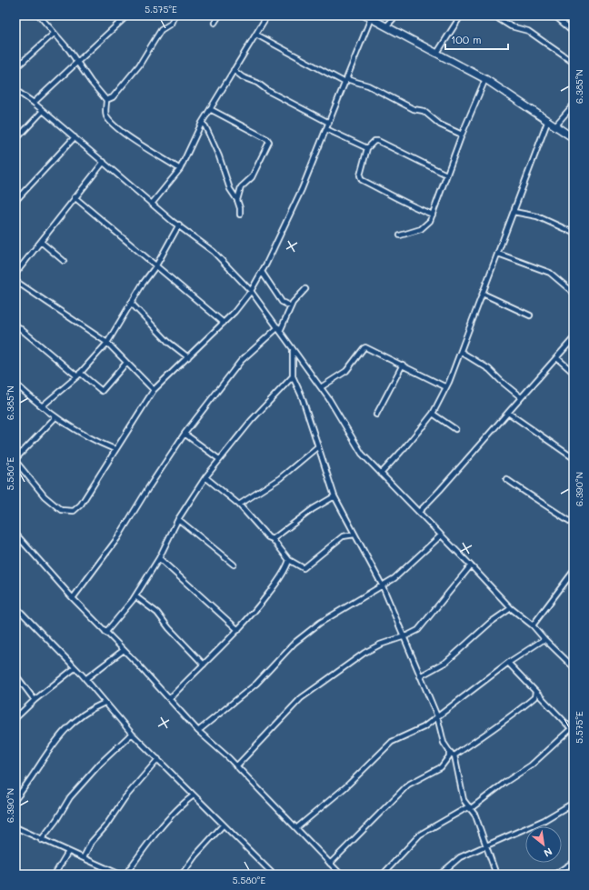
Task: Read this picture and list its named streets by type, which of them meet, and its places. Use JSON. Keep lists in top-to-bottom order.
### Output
{
  "scale_bar": "100 m",
  "north": "bottom right",
  "coordinates": [
    "5.575°E",
    "6.385°N",
    "5.580°E",
    "6.390°N"
  ]
}
